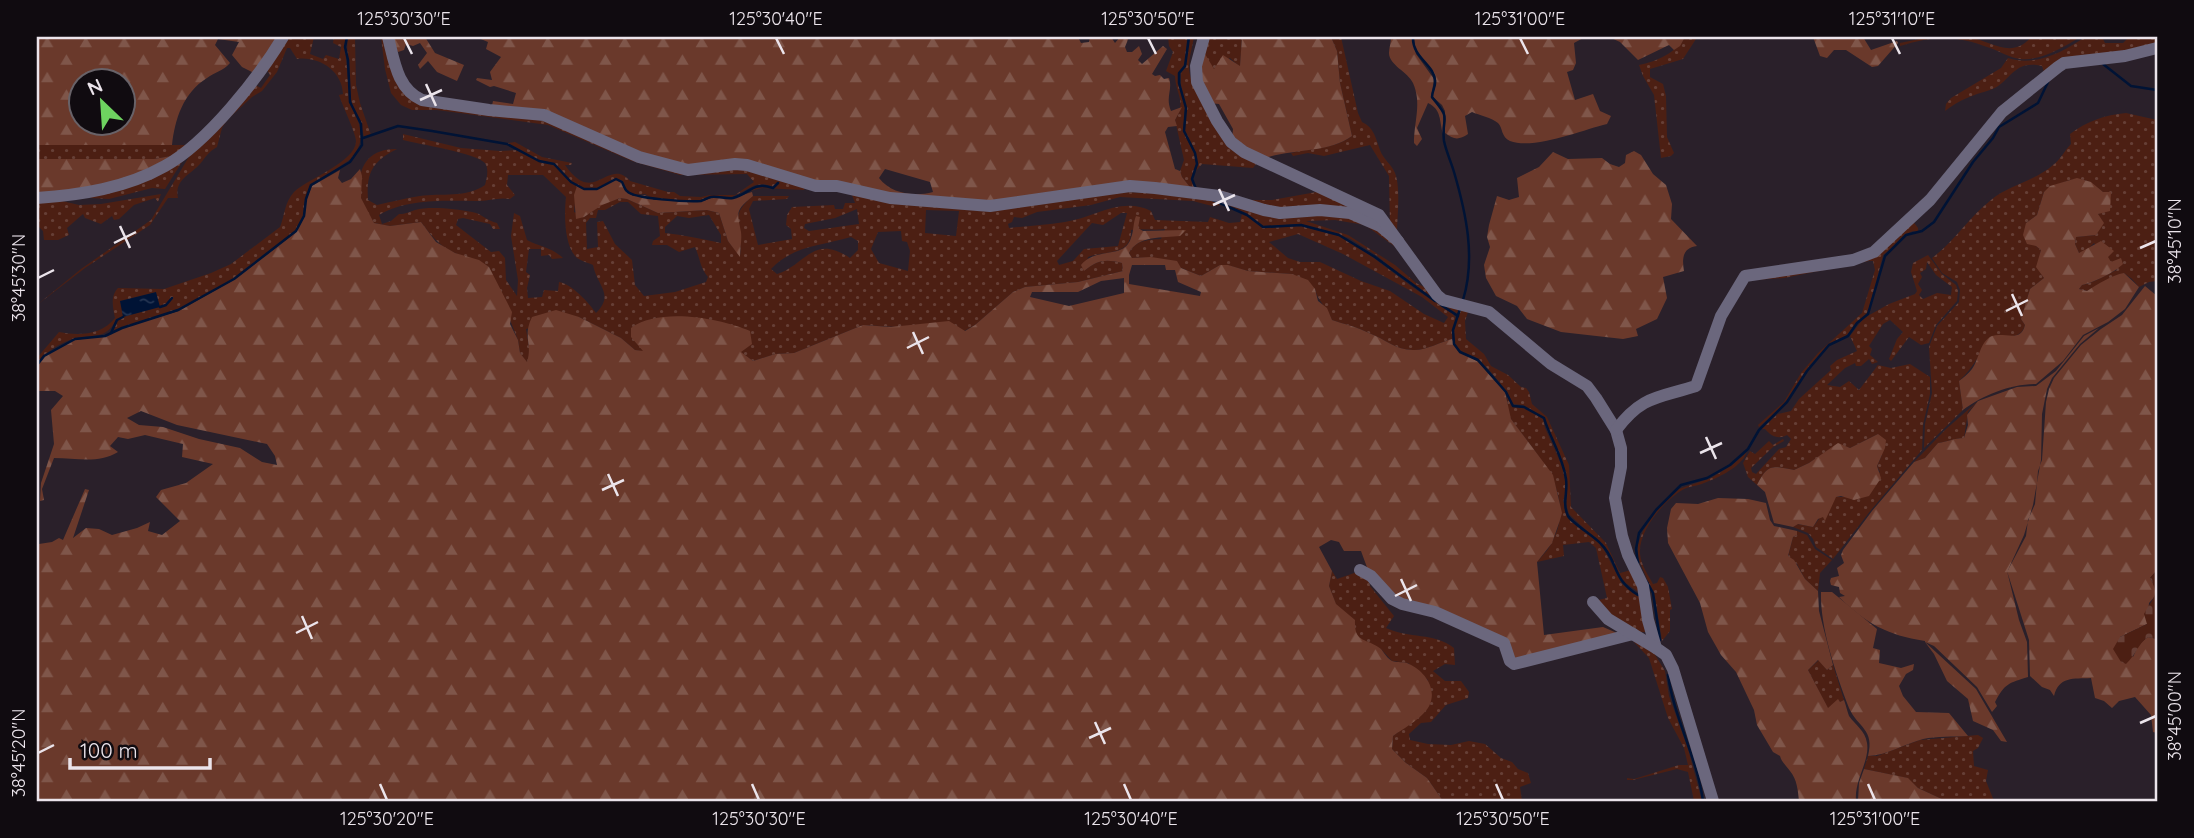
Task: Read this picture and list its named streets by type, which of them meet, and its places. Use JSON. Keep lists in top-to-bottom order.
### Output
{
  "scale_bar": "100 m",
  "north": "top left",
  "coordinates": [
    "125°30'30\"E",
    "125°30'40\"E",
    "125°30'50\"E",
    "125°31'00\"E",
    "125°31'10\"E",
    "38°45'10\"N",
    "38°45'30\"N",
    "38°45'00\"N",
    "38°45'20\"N",
    "125°30'20\"E"
  ]
}
